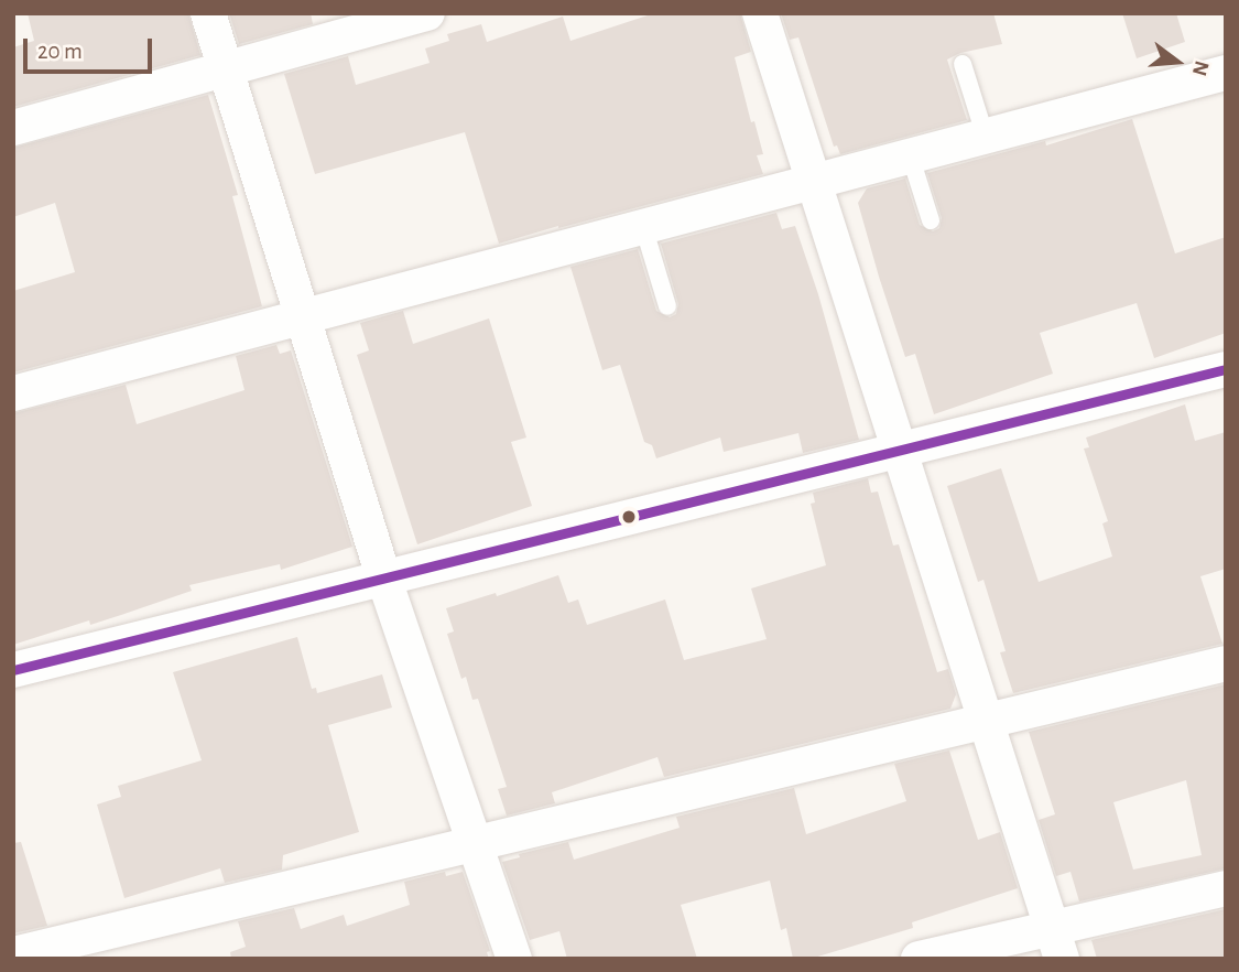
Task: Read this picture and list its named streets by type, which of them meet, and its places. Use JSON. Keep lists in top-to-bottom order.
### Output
{
  "scale_bar": "20 m",
  "north": "right"
}
